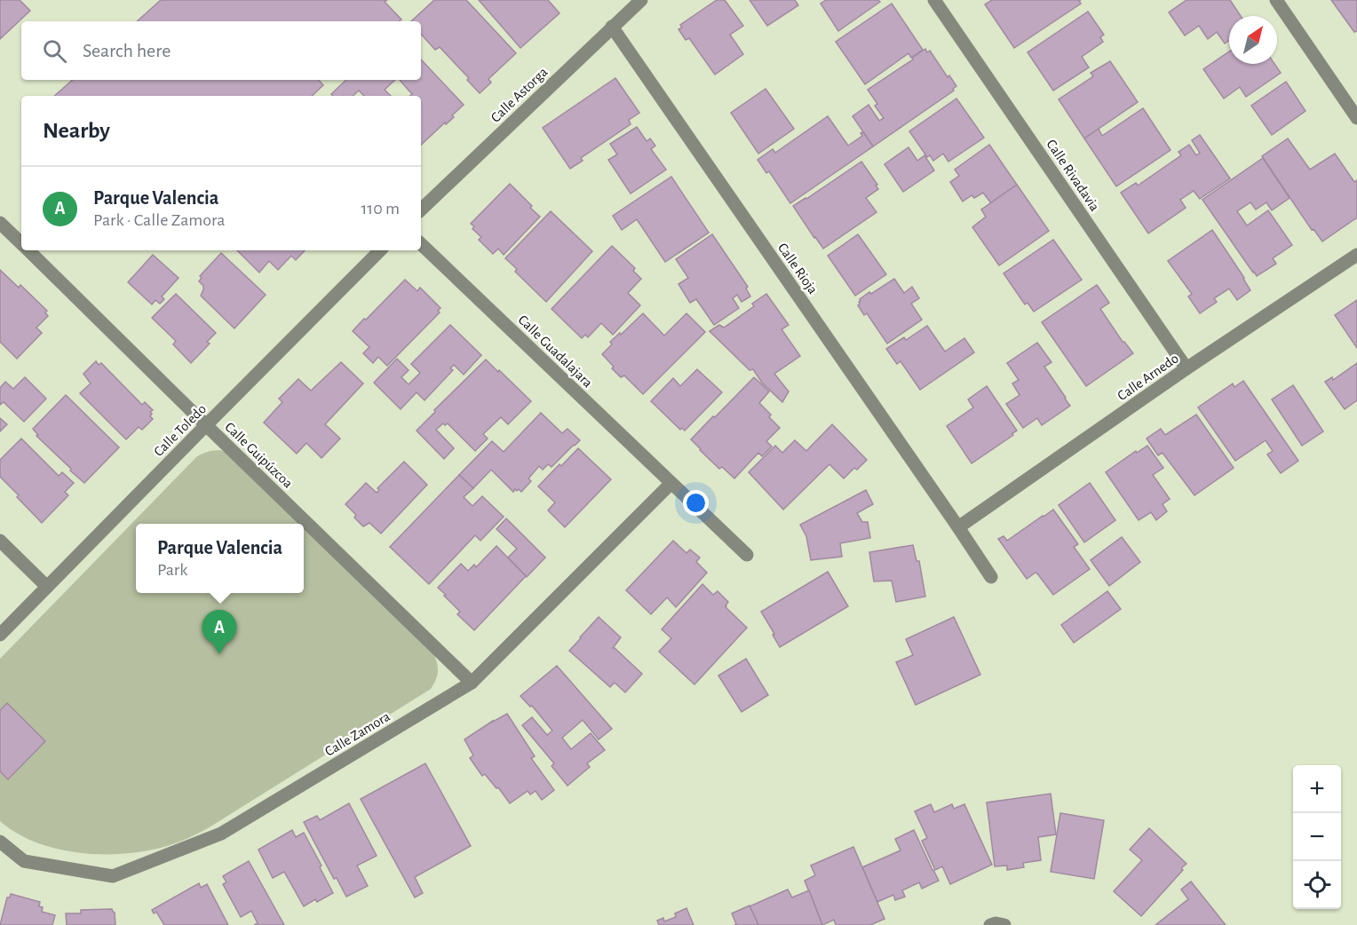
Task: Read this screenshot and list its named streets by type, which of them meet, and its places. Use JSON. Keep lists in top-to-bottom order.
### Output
{
  "streets": {
    "street": [
      "Calle Astorga",
      "Calle Rivadavia",
      "Calle Rioja",
      "Calle Guadalajara",
      "Calle Arnedo",
      "Calle Toledo",
      "Calle Guipúzcoa",
      "Calle Zamora"
    ]
  },
  "crossings": [
    ["Calle Astorga", "Calle Rioja"],
    ["Calle Rivadavia", "Calle Arnedo"],
    ["Calle Rioja", "Calle Arnedo"],
    ["Calle Guadalajara", "Calle Zamora"],
    ["Calle Toledo", "Calle Guipúzcoa"],
    ["Calle Guipúzcoa", "Calle Zamora"]
  ],
  "north": "top right",
  "page": {
    "search": "Search here",
    "heading": "Nearby",
    "list": [
      {
        "mark": "A",
        "name": "Parque Valencia",
        "note": "Park · Calle Zamora",
        "value": "110 m"
      }
    ],
    "popup": ["Parque Valencia", "Park"],
    "pins": "A",
    "map_buttons": ["+", "−"]
  }
}
